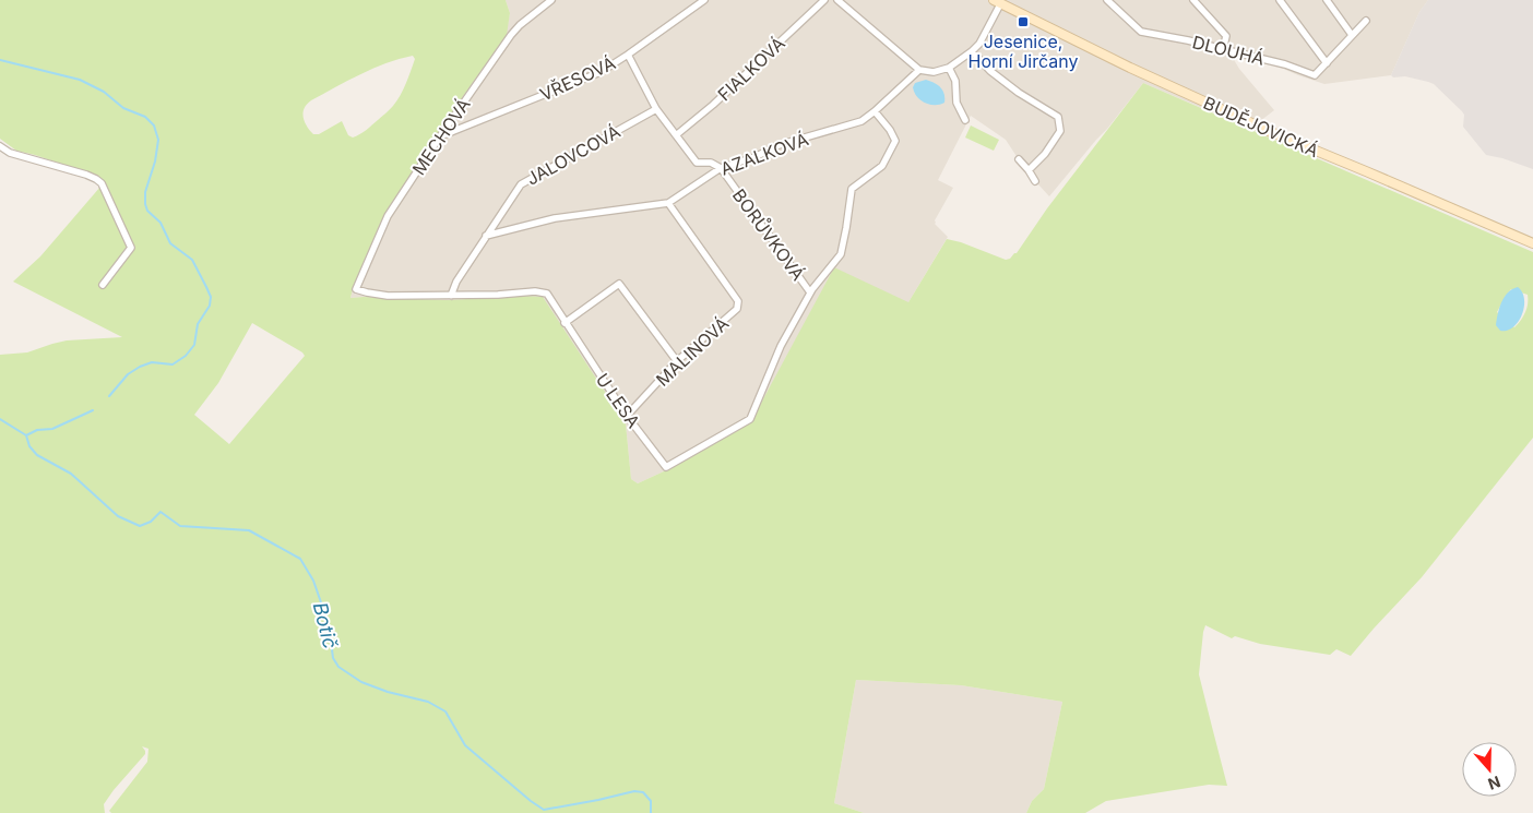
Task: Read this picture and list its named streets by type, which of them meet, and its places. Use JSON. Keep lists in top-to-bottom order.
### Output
{
  "streets": {
    "main road": ["BUDĚJOVICKÁ"],
    "street": [
      "DLOUHÁ",
      "FIALKOVÁ",
      "VŘESOVÁ",
      "MECHOVÁ",
      "AZALKOVÁ",
      "JALOVCOVÁ",
      "BORŮVKOVÁ",
      "MALINOVÁ",
      "U LESA"
    ]
  },
  "crossings": [
    ["VŘESOVÁ", "MECHOVÁ"],
    ["MECHOVÁ", "U LESA"],
    ["AZALKOVÁ", "JALOVCOVÁ"],
    ["AZALKOVÁ", "BORŮVKOVÁ"],
    ["AZALKOVÁ", "MALINOVÁ"],
    ["JALOVCOVÁ", "U LESA"],
    ["BORŮVKOVÁ", "U LESA"],
    ["MALINOVÁ", "U LESA"]
  ],
  "water": ["Botič"],
  "places": {
    "transit": ["Jesenice, Horní Jirčany"]
  },
  "north": "bottom"
}
